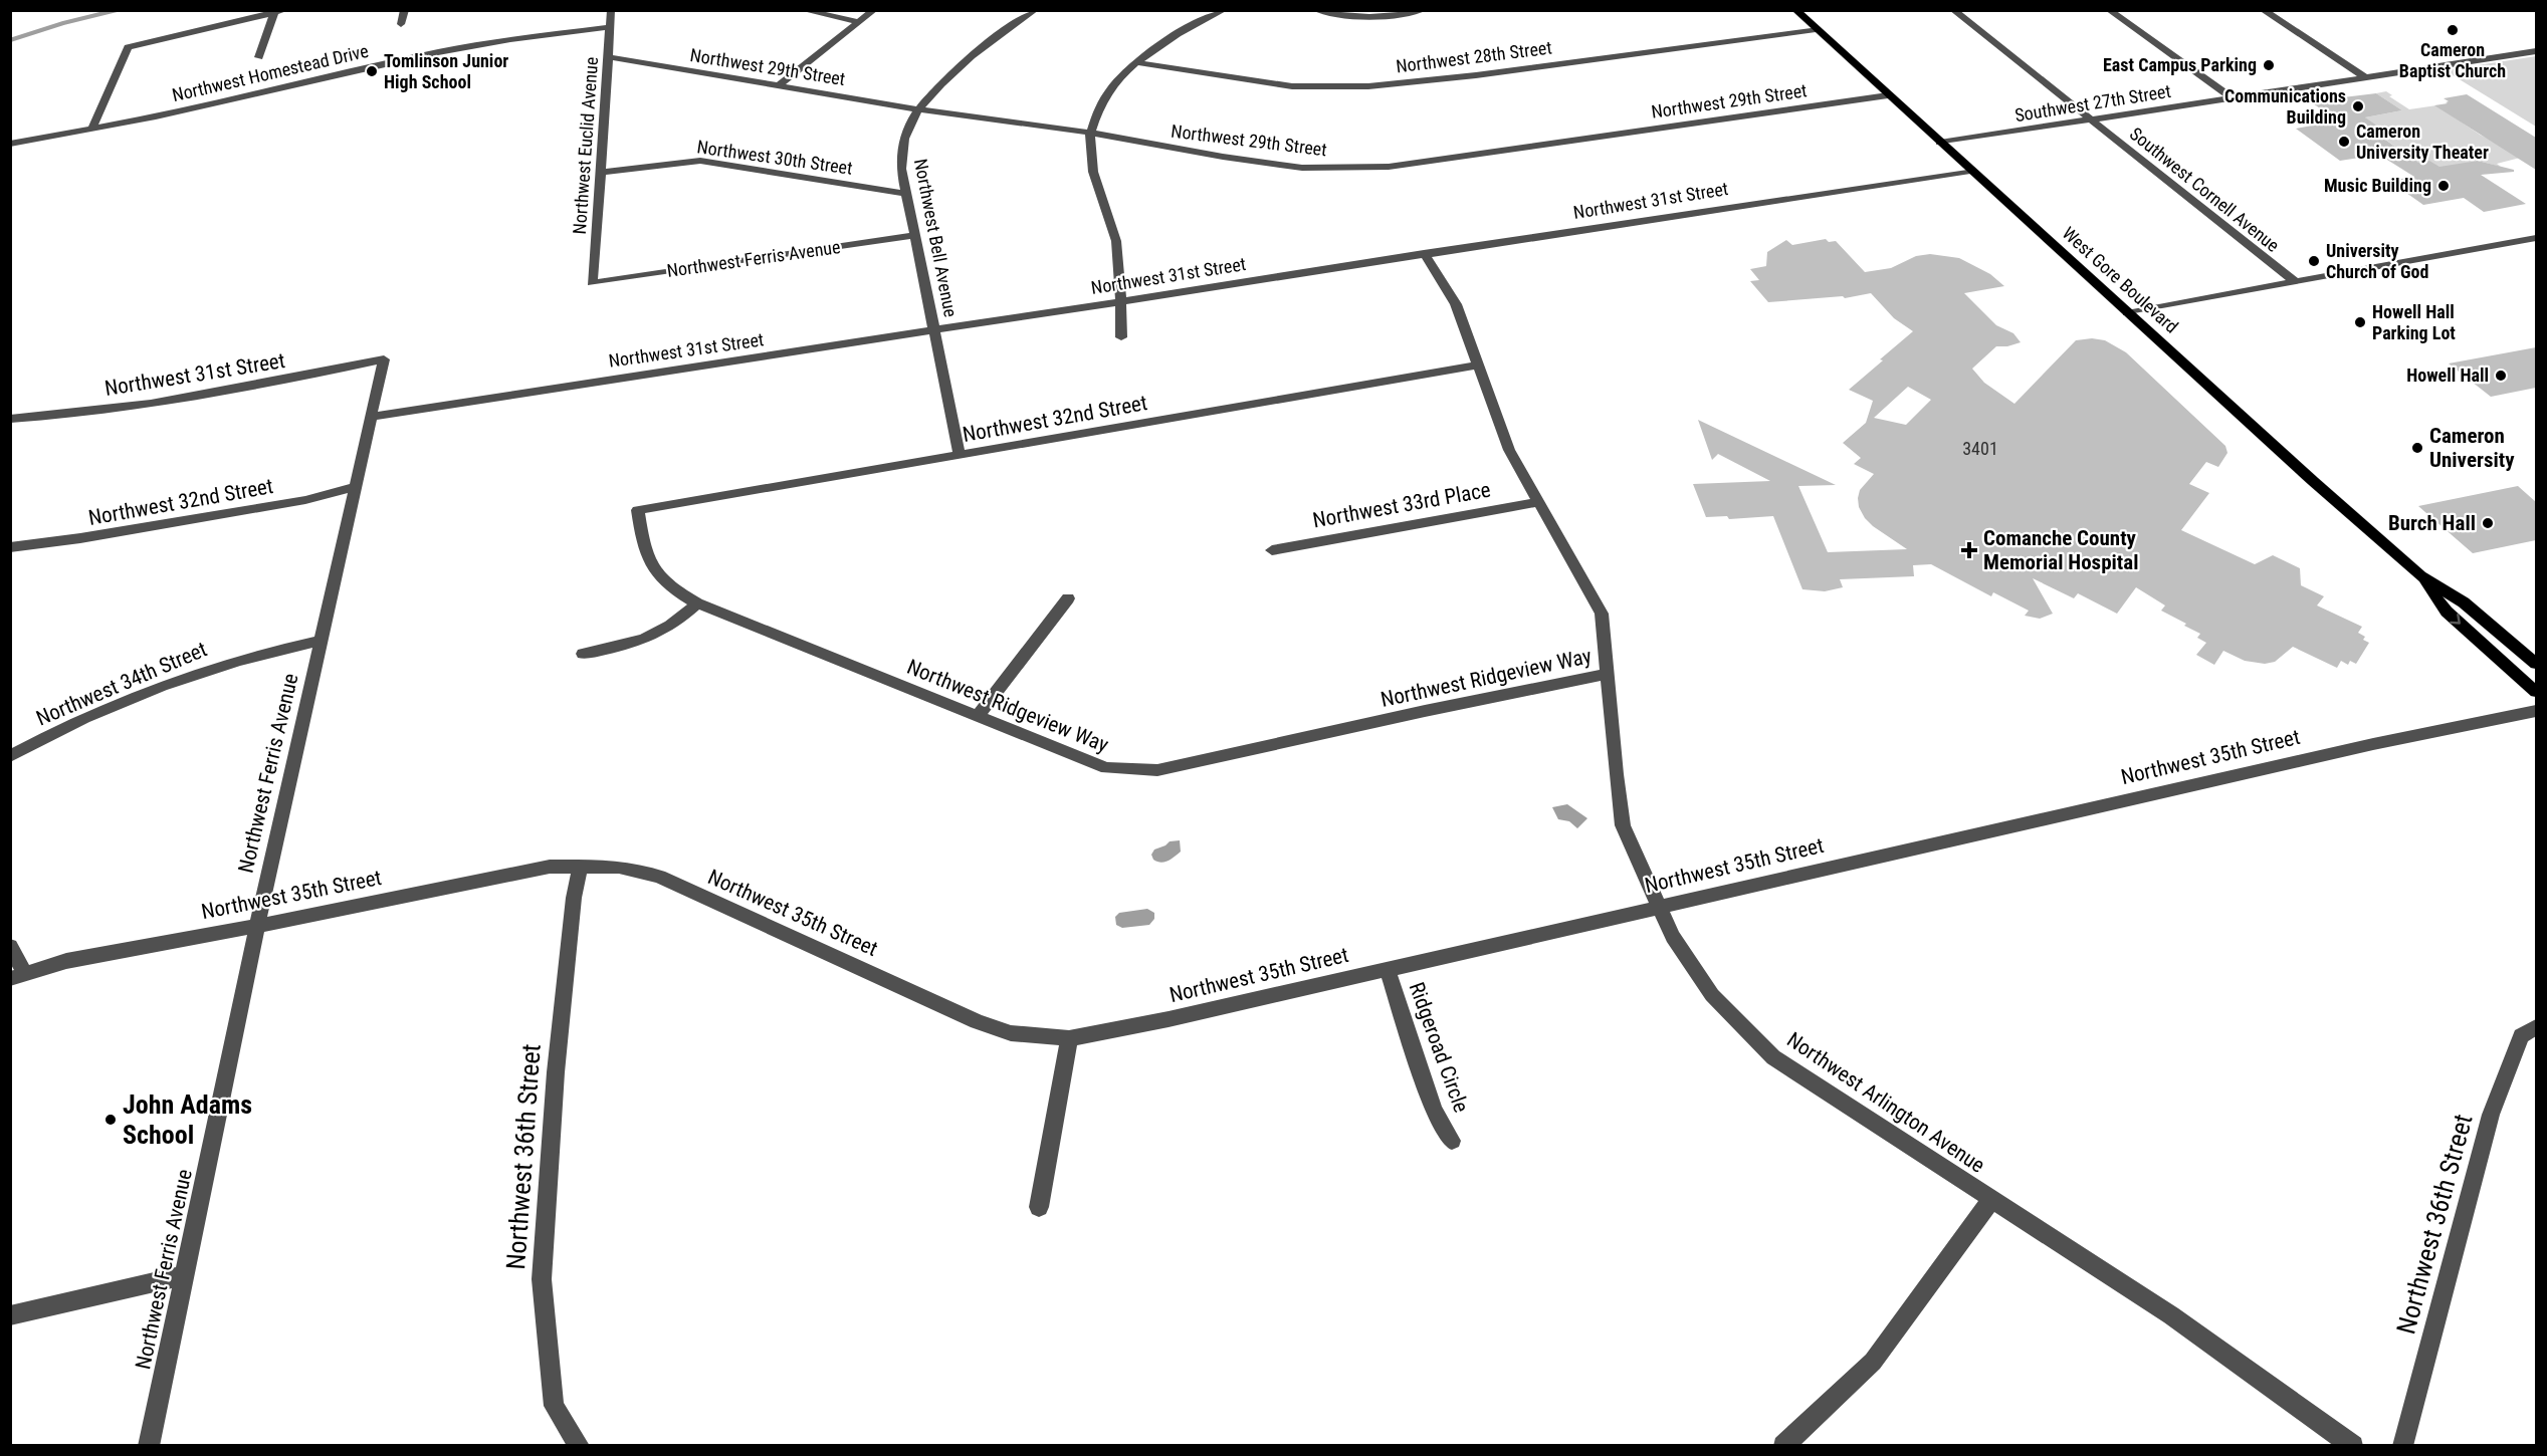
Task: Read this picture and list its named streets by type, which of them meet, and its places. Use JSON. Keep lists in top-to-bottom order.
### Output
{
  "streets": {
    "main road": ["West Gore Boulevard"],
    "street": [
      "Northwest 28th Street",
      "Northwest 29th Street",
      "Northwest Homestead Drive",
      "Southwest 27th Street",
      "Northwest Euclid Avenue",
      "Northwest 30th Street",
      "Southwest Cornell Avenue",
      "Northwest 31st Street",
      "Northwest Bell Avenue",
      "Northwest Ferris Avenue",
      "Northwest 32nd Street",
      "Northwest 33rd Place",
      "Northwest Ridgeview Way",
      "Northwest 34th Street",
      "Northwest 35th Street",
      "Ridgeroad Circle",
      "Northwest Arlington Avenue",
      "Northwest 36th Street"
    ]
  },
  "crossings": [
    ["Northwest 28th Street", "West Gore Boulevard"],
    ["Northwest 29th Street", "Northwest Euclid Avenue"],
    ["Northwest 29th Street", "Northwest Bell Avenue"],
    ["Northwest 29th Street", "West Gore Boulevard"],
    ["Northwest Homestead Drive", "Northwest Euclid Avenue"],
    ["Southwest 27th Street", "Southwest Cornell Avenue"],
    ["Southwest 27th Street", "West Gore Boulevard"],
    ["Northwest Euclid Avenue", "Northwest 30th Street"],
    ["Northwest Euclid Avenue", "Northwest Ferris Avenue"],
    ["Northwest 30th Street", "Northwest Bell Avenue"],
    ["Northwest 31st Street", "Northwest Bell Avenue"],
    ["Northwest 31st Street", "Northwest Ferris Avenue"],
    ["Northwest 31st Street", "West Gore Boulevard"],
    ["Northwest 31st Street", "Northwest Arlington Avenue"],
    ["Northwest Bell Avenue", "Northwest Ferris Avenue"],
    ["Northwest Bell Avenue", "Northwest 32nd Street"],
    ["Northwest Ferris Avenue", "Northwest 32nd Street"],
    ["Northwest Ferris Avenue", "Northwest 34th Street"],
    ["Northwest Ferris Avenue", "Northwest 35th Street"],
    ["Northwest 32nd Street", "Northwest Ridgeview Way"],
    ["Northwest 32nd Street", "Northwest Arlington Avenue"],
    ["Northwest 33rd Place", "Northwest Arlington Avenue"],
    ["Northwest Ridgeview Way", "Northwest Arlington Avenue"],
    ["Northwest 35th Street", "Ridgeroad Circle"],
    ["Northwest 35th Street", "Northwest Arlington Avenue"],
    ["Northwest 35th Street", "Northwest 36th Street"]
  ],
  "places": {
    "other": [
      "Cameron Baptist Church",
      "East Campus Parking",
      "Tomlinson Junior High School",
      "Communications Building",
      "Cameron University Theater",
      "Music Building",
      "University Church of God",
      "Howell Hall Parking Lot",
      "Howell Hall",
      "Cameron University",
      "Burch Hall",
      "John Adams School"
    ],
    "health": ["Comanche County Memorial Hospital"]
  },
  "house_numbers": ["3401"]
}
